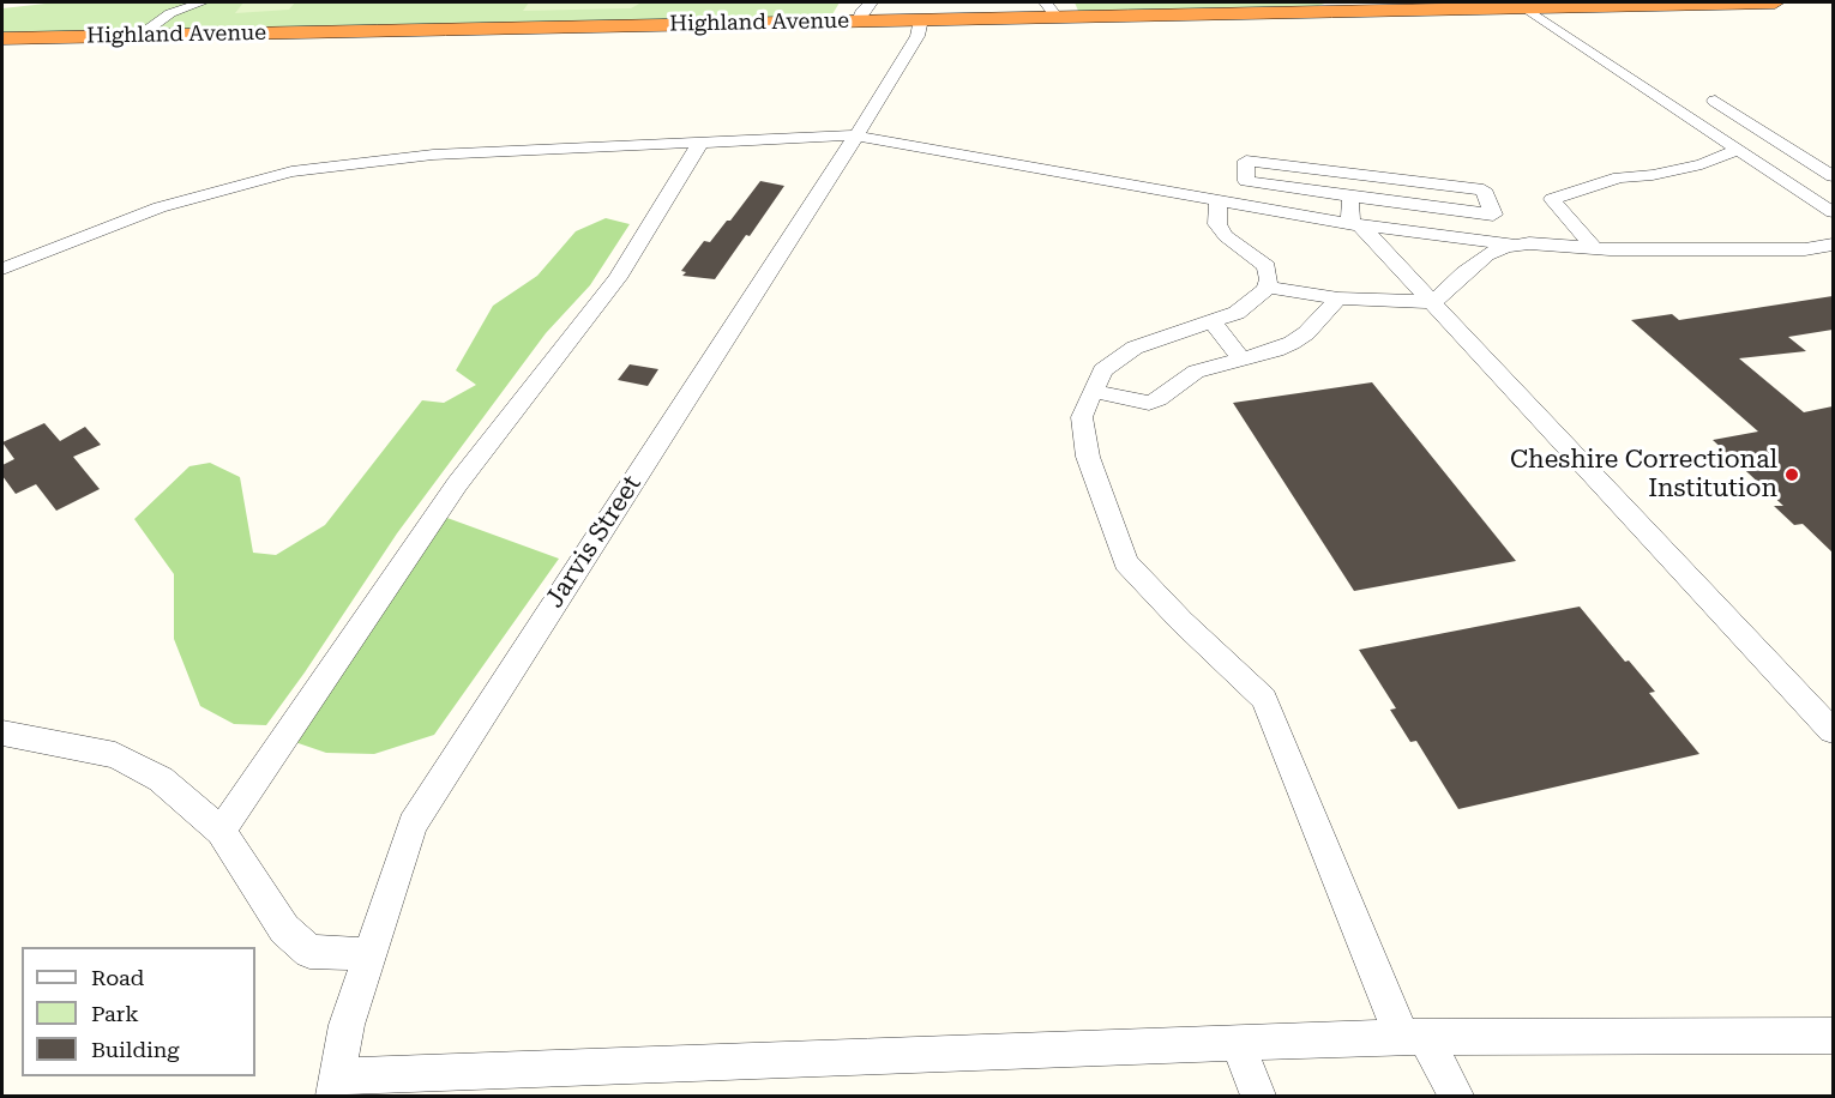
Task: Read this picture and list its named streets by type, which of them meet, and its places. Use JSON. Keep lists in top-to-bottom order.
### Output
{
  "streets": {
    "highway": ["Highland Avenue"],
    "street": ["Jarvis Street"]
  },
  "crossings": [
    ["Highland Avenue", "Jarvis Street"]
  ],
  "places": ["Cheshire Correctional Institution"],
  "legend": ["Road", "Park", "Building"]
}
